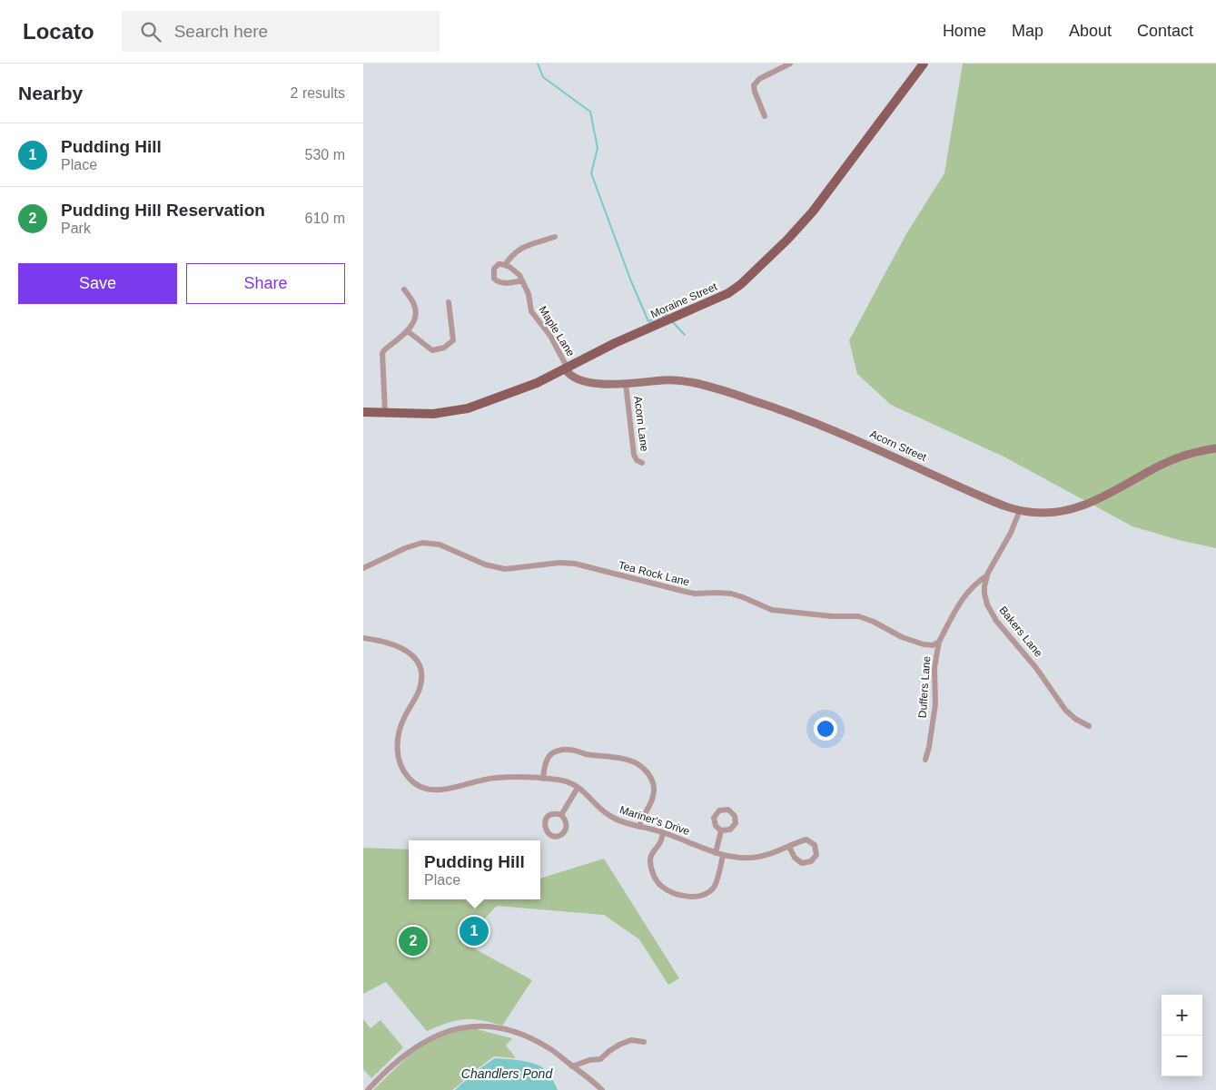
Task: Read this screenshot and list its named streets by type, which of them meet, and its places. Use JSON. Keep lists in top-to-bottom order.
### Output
{
  "streets": {
    "main road": ["Moraine Street", "Acorn Street"],
    "street": [
      "Maple Lane",
      "Acorn Lane",
      "Tea Rock Lane",
      "Bakers Lane",
      "Duffers Lane",
      "Mariner's Drive"
    ]
  },
  "crossings": [
    ["Moraine Street", "Maple Lane"],
    ["Moraine Street", "Acorn Street"],
    ["Maple Lane", "Acorn Street"],
    ["Acorn Lane", "Acorn Street"],
    ["Acorn Street", "Bakers Lane"],
    ["Tea Rock Lane", "Duffers Lane"]
  ],
  "water": ["Chandlers Pond"],
  "page": {
    "header": "Locato",
    "search": "Search here",
    "nav": [
      "Home",
      "Map",
      "About",
      "Contact"
    ],
    "heading": ["Nearby", "2 results"],
    "list": [
      {
        "mark": "1",
        "name": "Pudding Hill",
        "note": "Place",
        "value": "530 m"
      },
      {
        "mark": "2",
        "name": "Pudding Hill Reservation",
        "note": "Park",
        "value": "610 m"
      }
    ],
    "buttons": ["Save", "Share"],
    "popup": ["Pudding Hill", "Place"],
    "pins": ["1", "2"],
    "map_buttons": ["+", "−"]
  }
}
